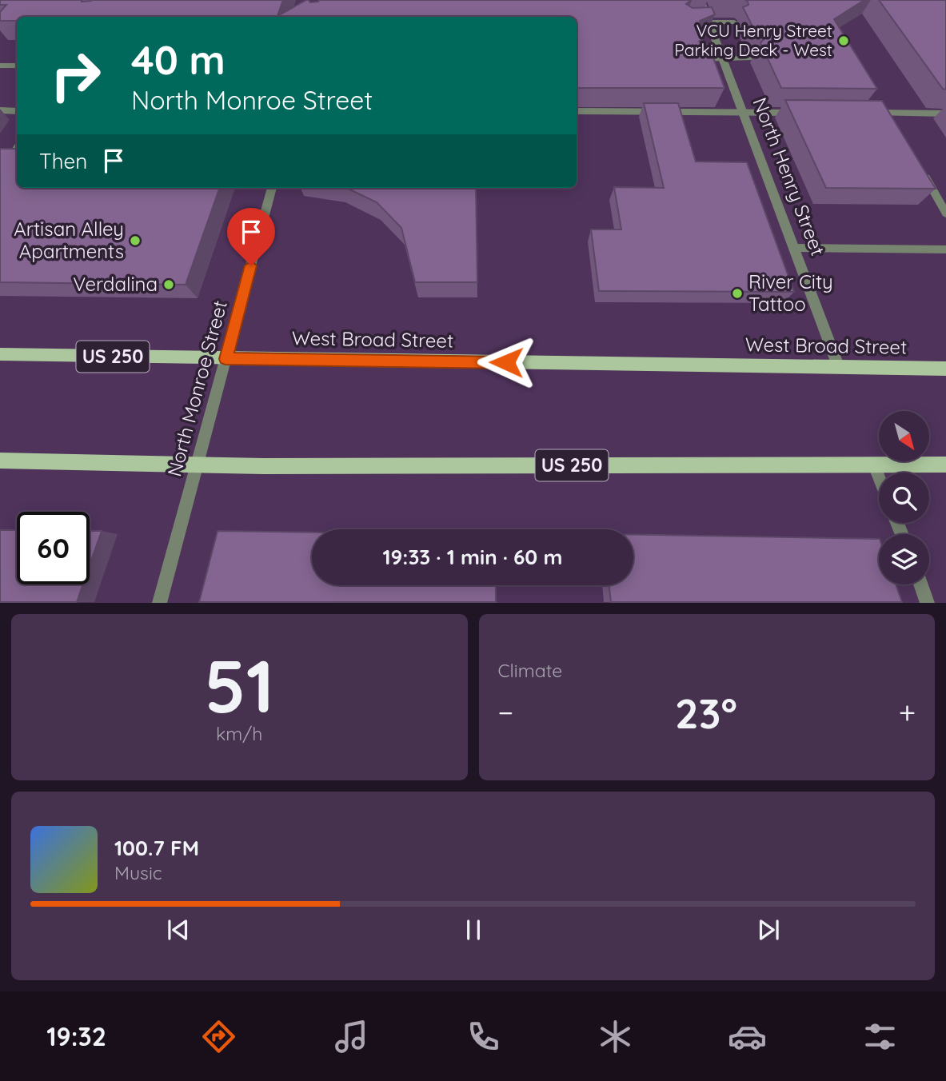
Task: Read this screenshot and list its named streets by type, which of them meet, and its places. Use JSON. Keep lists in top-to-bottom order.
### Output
{
  "streets": {
    "main road": ["West Broad Street", "US 250"],
    "street": ["North Henry Street", "North Monroe Street"]
  },
  "crossings": [
    ["North Henry Street", "West Broad Street"],
    ["West Broad Street", "North Monroe Street"],
    ["US 250", "North Monroe Street"]
  ],
  "places": [
    "VCU Henry Street Parking Deck - West",
    "Artisan Alley Apartments",
    "Verdalina",
    "River City Tattoo"
  ],
  "north": "bottom right",
  "page": {
    "turn": ["40 m", "North Monroe Street"],
    "then": "Then",
    "limit": "60",
    "trip": "19:33 · 1 min · 60 m",
    "tile": [
      ["51", "km/h"],
      "Climate"
    ],
    "heat": ["−", "23°", "+"],
    "song": ["100.7 FM", "Music"],
    "tabs": "19:32"
  }
}
